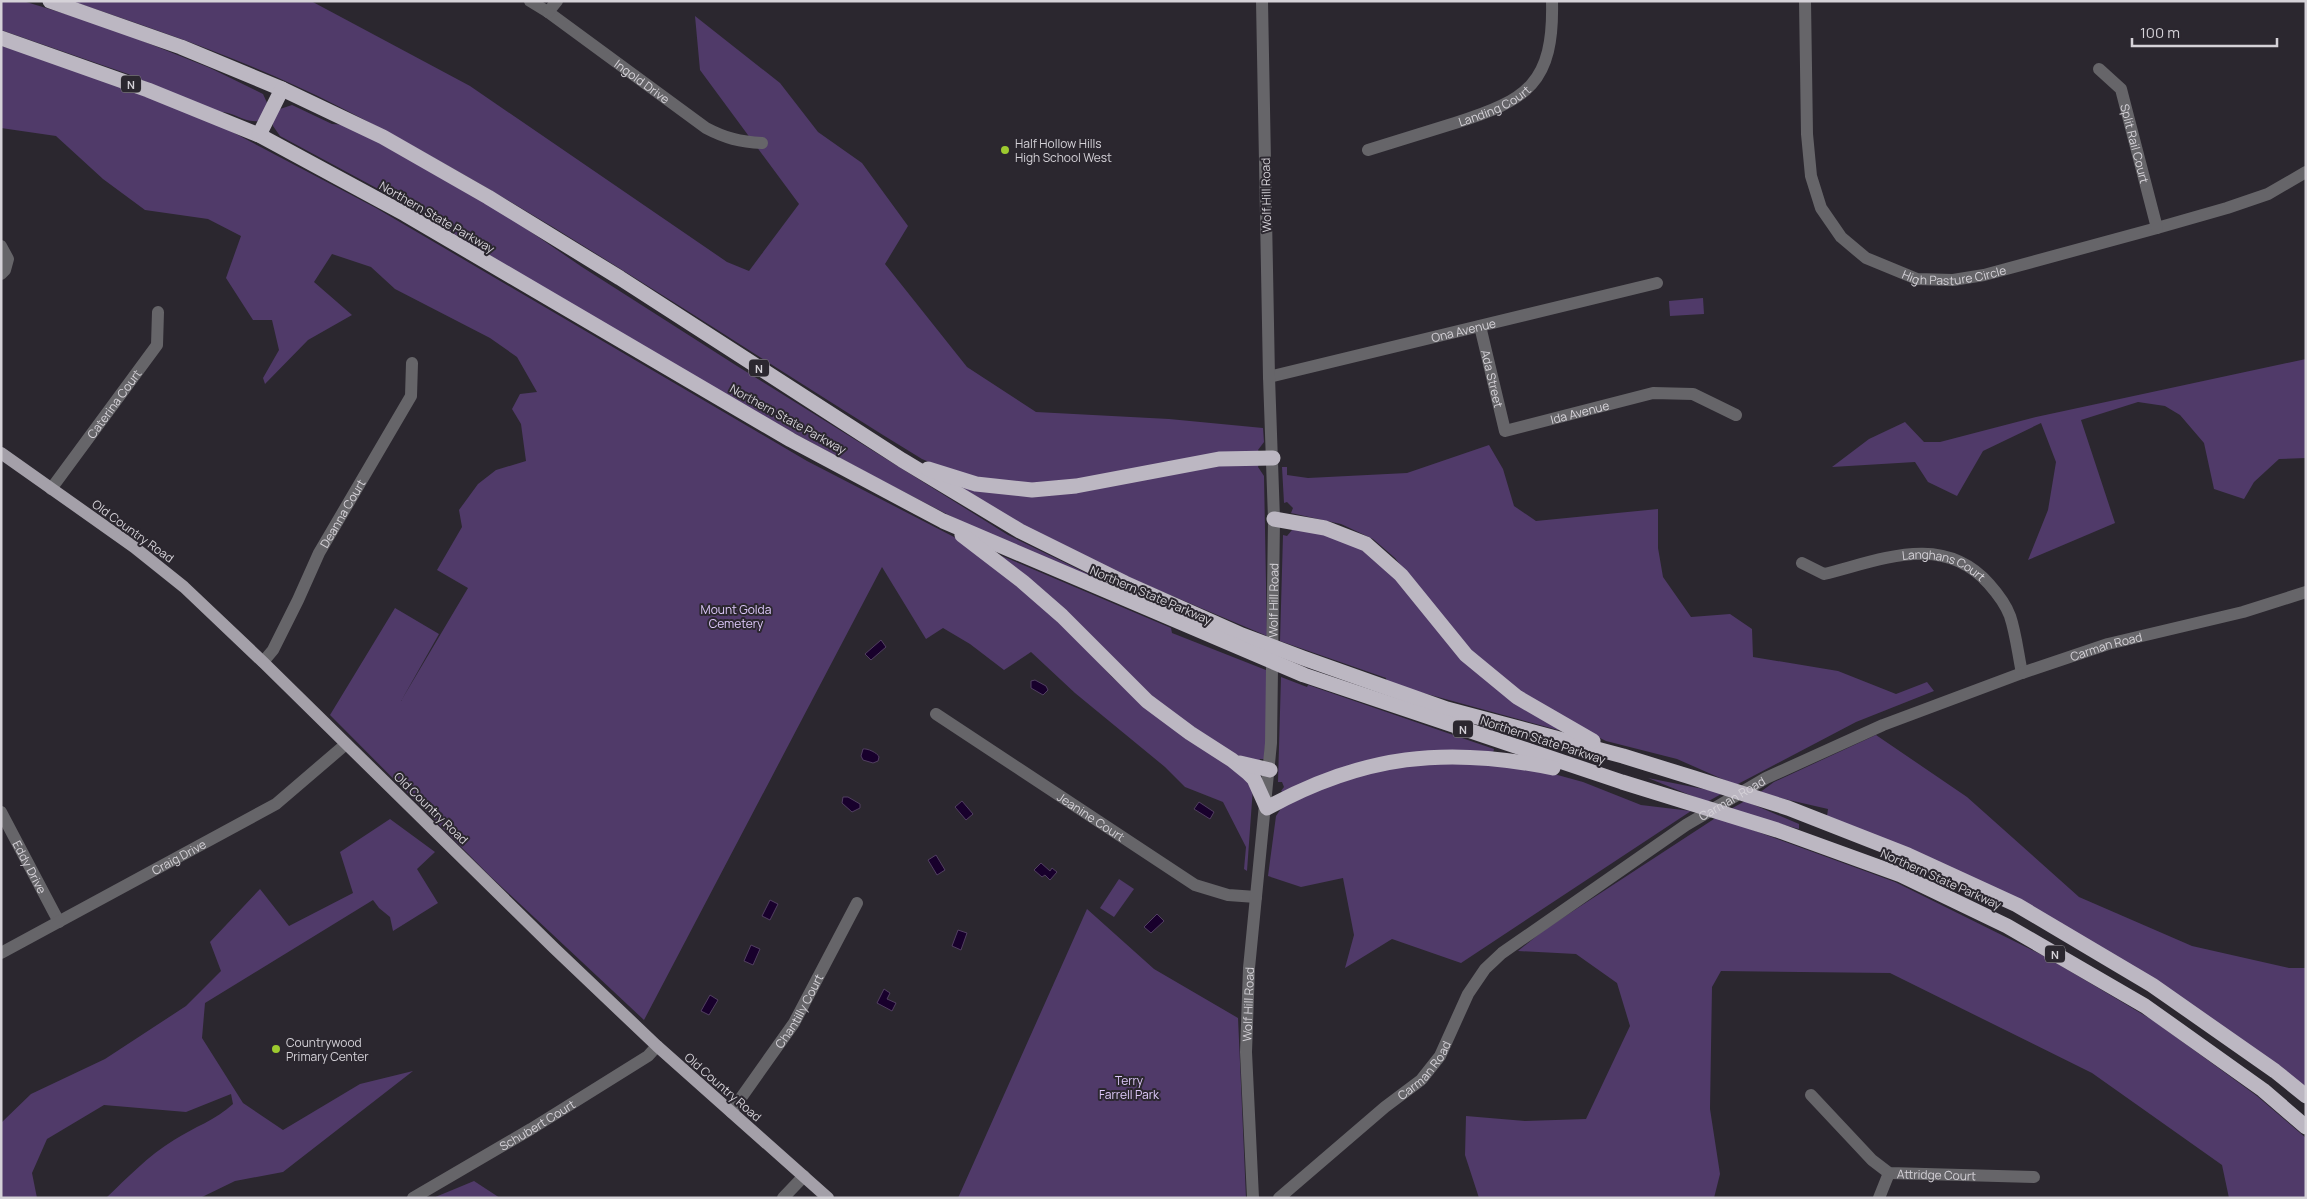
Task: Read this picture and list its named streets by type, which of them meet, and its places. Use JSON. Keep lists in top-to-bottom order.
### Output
{
  "streets": {
    "highway": ["N", "Northern State Parkway"],
    "main road": ["Old Country Road"],
    "street": [
      "Ingold Drive",
      "Landing Court",
      "Split Rail Court",
      "Wolf Hill Road",
      "High Pasture Circle",
      "Ona Avenue",
      "Ada Street",
      "Caterina Court",
      "Ida Avenue",
      "Deanna Court",
      "Langhans Court",
      "Carman Road",
      "Jeanine Court",
      "Craig Drive",
      "Eddy Drive",
      "Chantilly Court",
      "Schubert Court",
      "Attridge Court"
    ]
  },
  "crossings": [
    ["Split Rail Court", "High Pasture Circle"],
    ["Wolf Hill Road", "Ona Avenue"],
    ["Wolf Hill Road", "Jeanine Court"],
    ["Ona Avenue", "Ada Street"],
    ["Ada Street", "Ida Avenue"],
    ["Caterina Court", "Old Country Road"],
    ["Deanna Court", "Old Country Road"],
    ["Old Country Road", "Craig Drive"],
    ["Old Country Road", "Chantilly Court"],
    ["Old Country Road", "Schubert Court"],
    ["Langhans Court", "Carman Road"],
    ["Craig Drive", "Eddy Drive"]
  ],
  "parks": ["Mount Golda Cemetery", "Terry Farrell Park"],
  "places": ["Half Hollow Hills High School West", "Countrywood Primary Center"],
  "scale_bar": "100 m"
}
